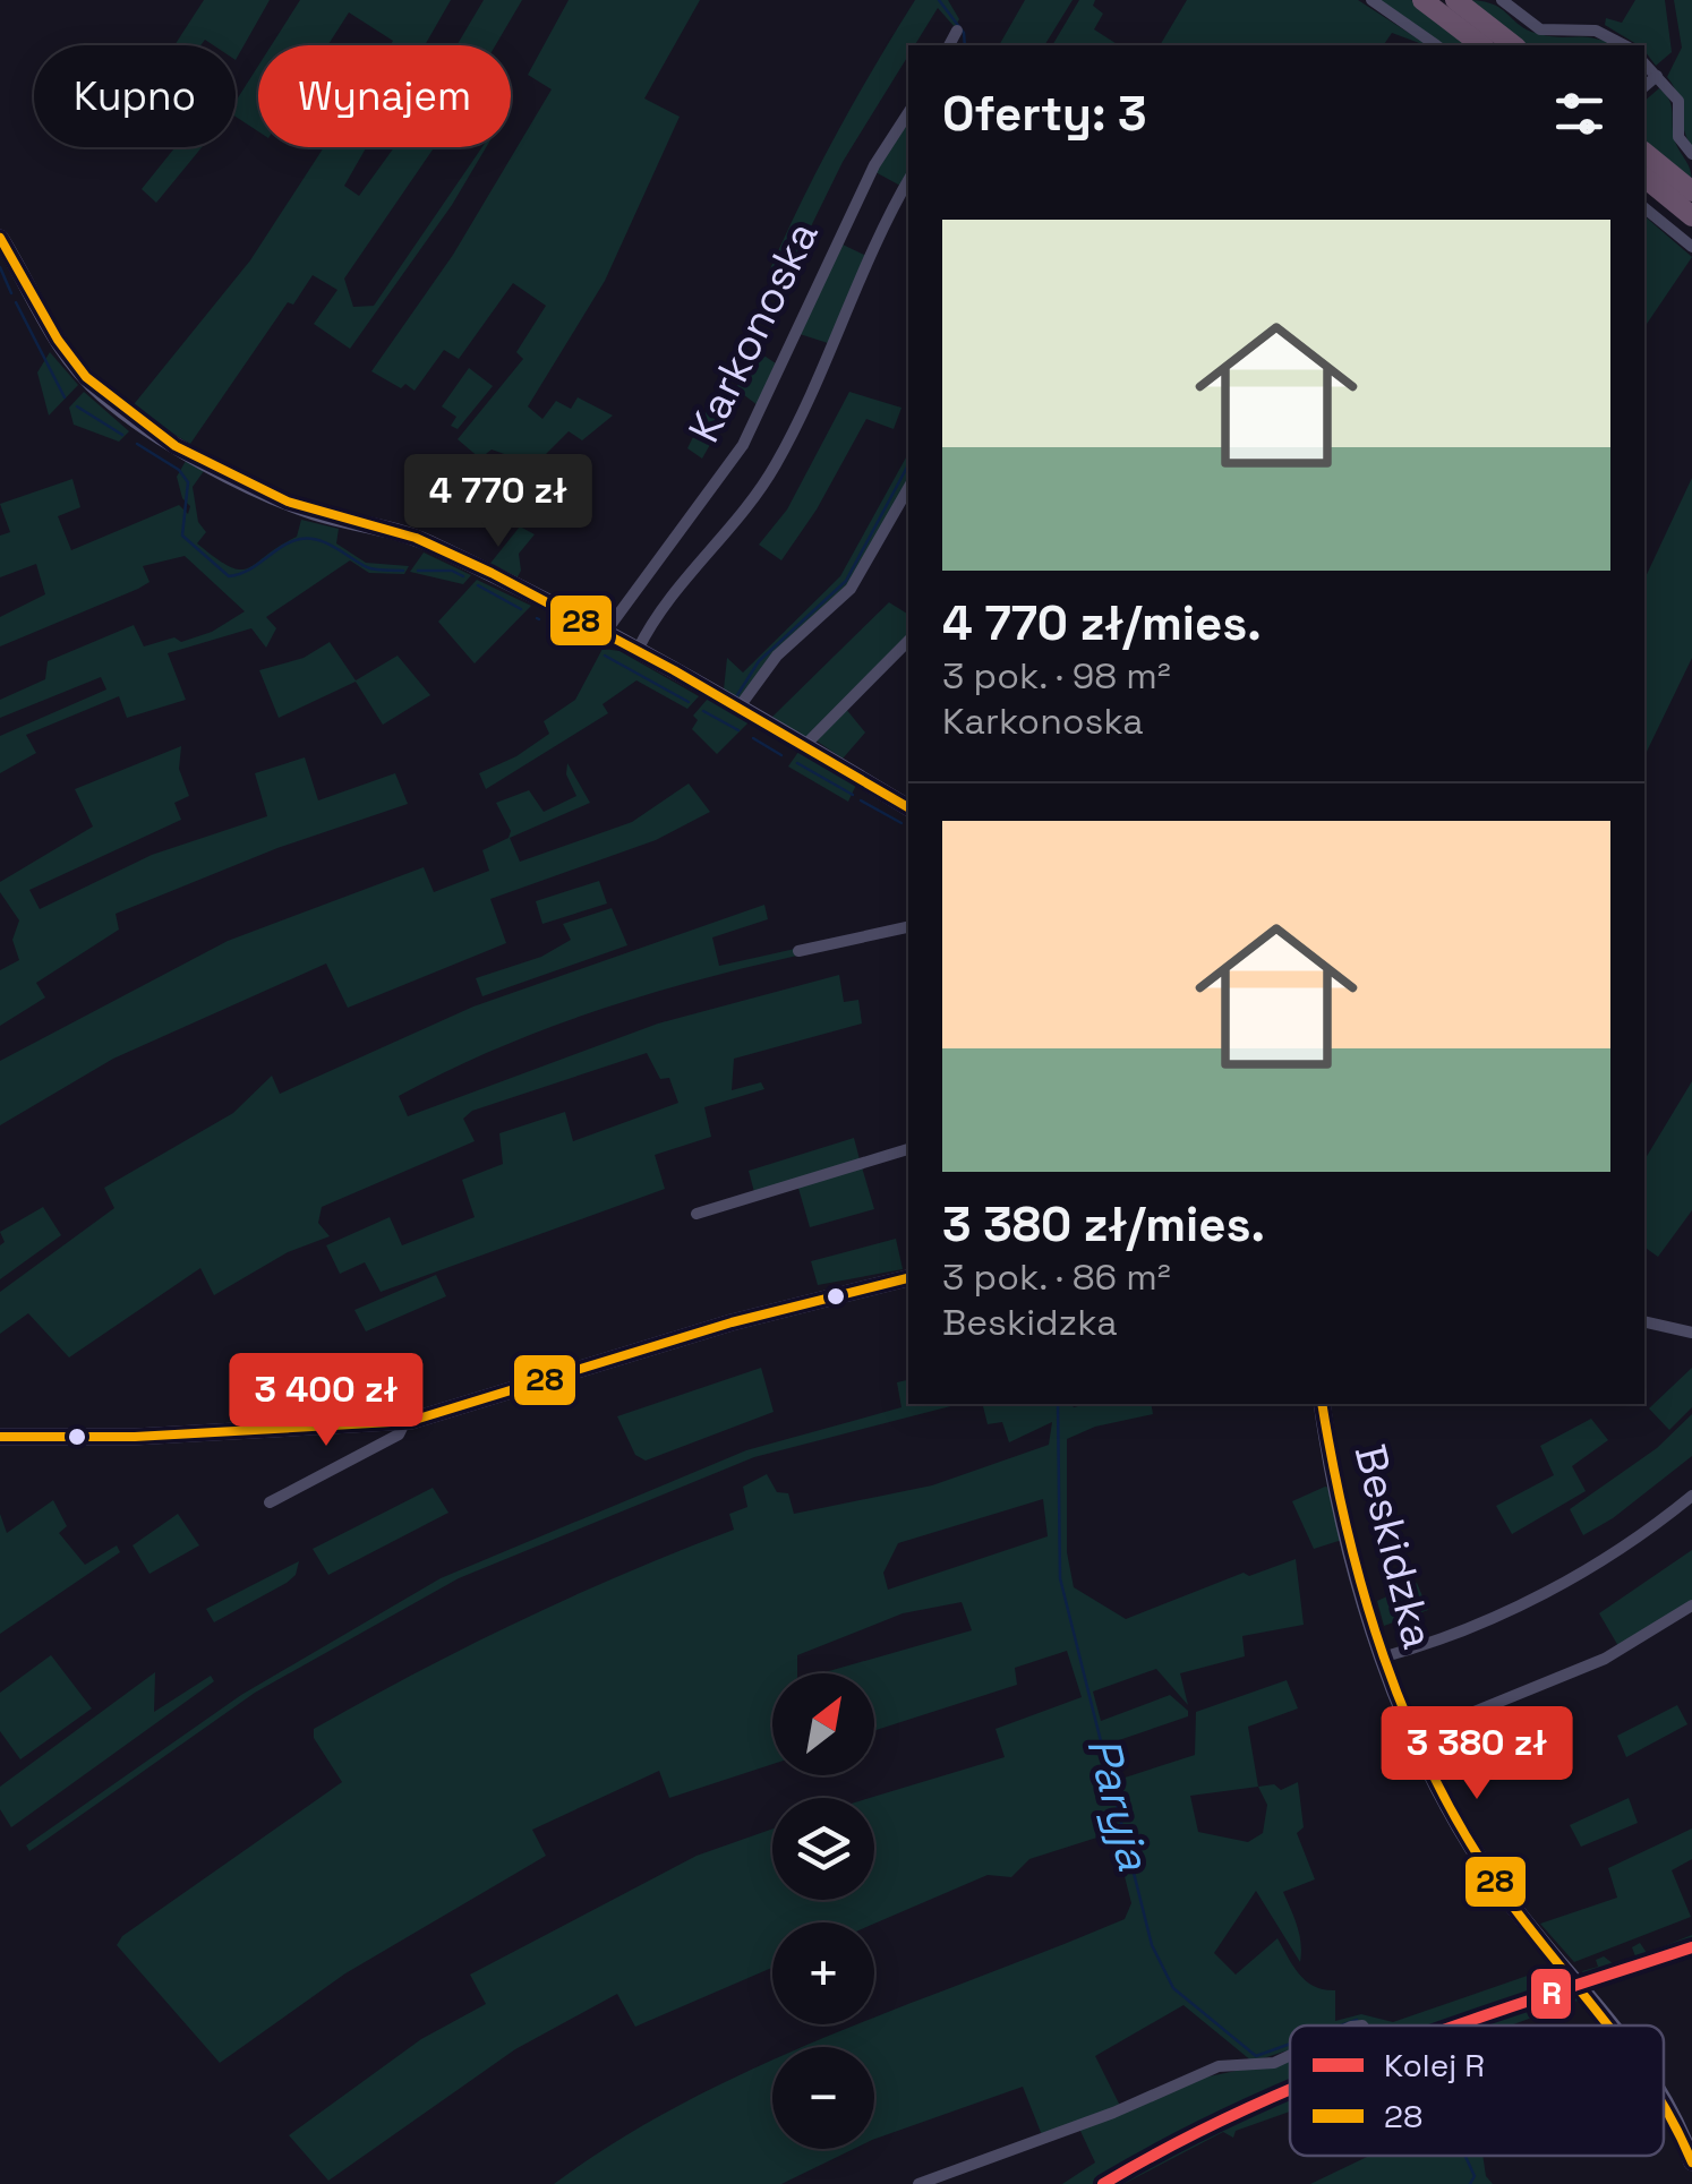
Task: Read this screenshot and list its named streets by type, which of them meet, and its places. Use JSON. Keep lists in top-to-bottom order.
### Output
{
  "streets": {
    "street": ["Karkonoska", "Beskidzka"]
  },
  "water": ["Paryja"],
  "lines": ["transit line 28", "rail line R"],
  "legend": ["Kolej R", "28"],
  "north": "top right",
  "page": {
    "chip": ["Kupno", "Wynajem"],
    "heading": "Oferty: 3",
    "list": [
      {
        "name": "4 770 zł/mies.",
        "note": "3 pok. · 98 m² · Karkonoska"
      },
      {
        "name": "3 380 zł/mies.",
        "note": "3 pok. · 86 m² · Beskidzka"
      }
    ],
    "price": ["4 770 zł", "3 400 zł", "3 380 zł"],
    "map_buttons": ["+", "−"]
  }
}
